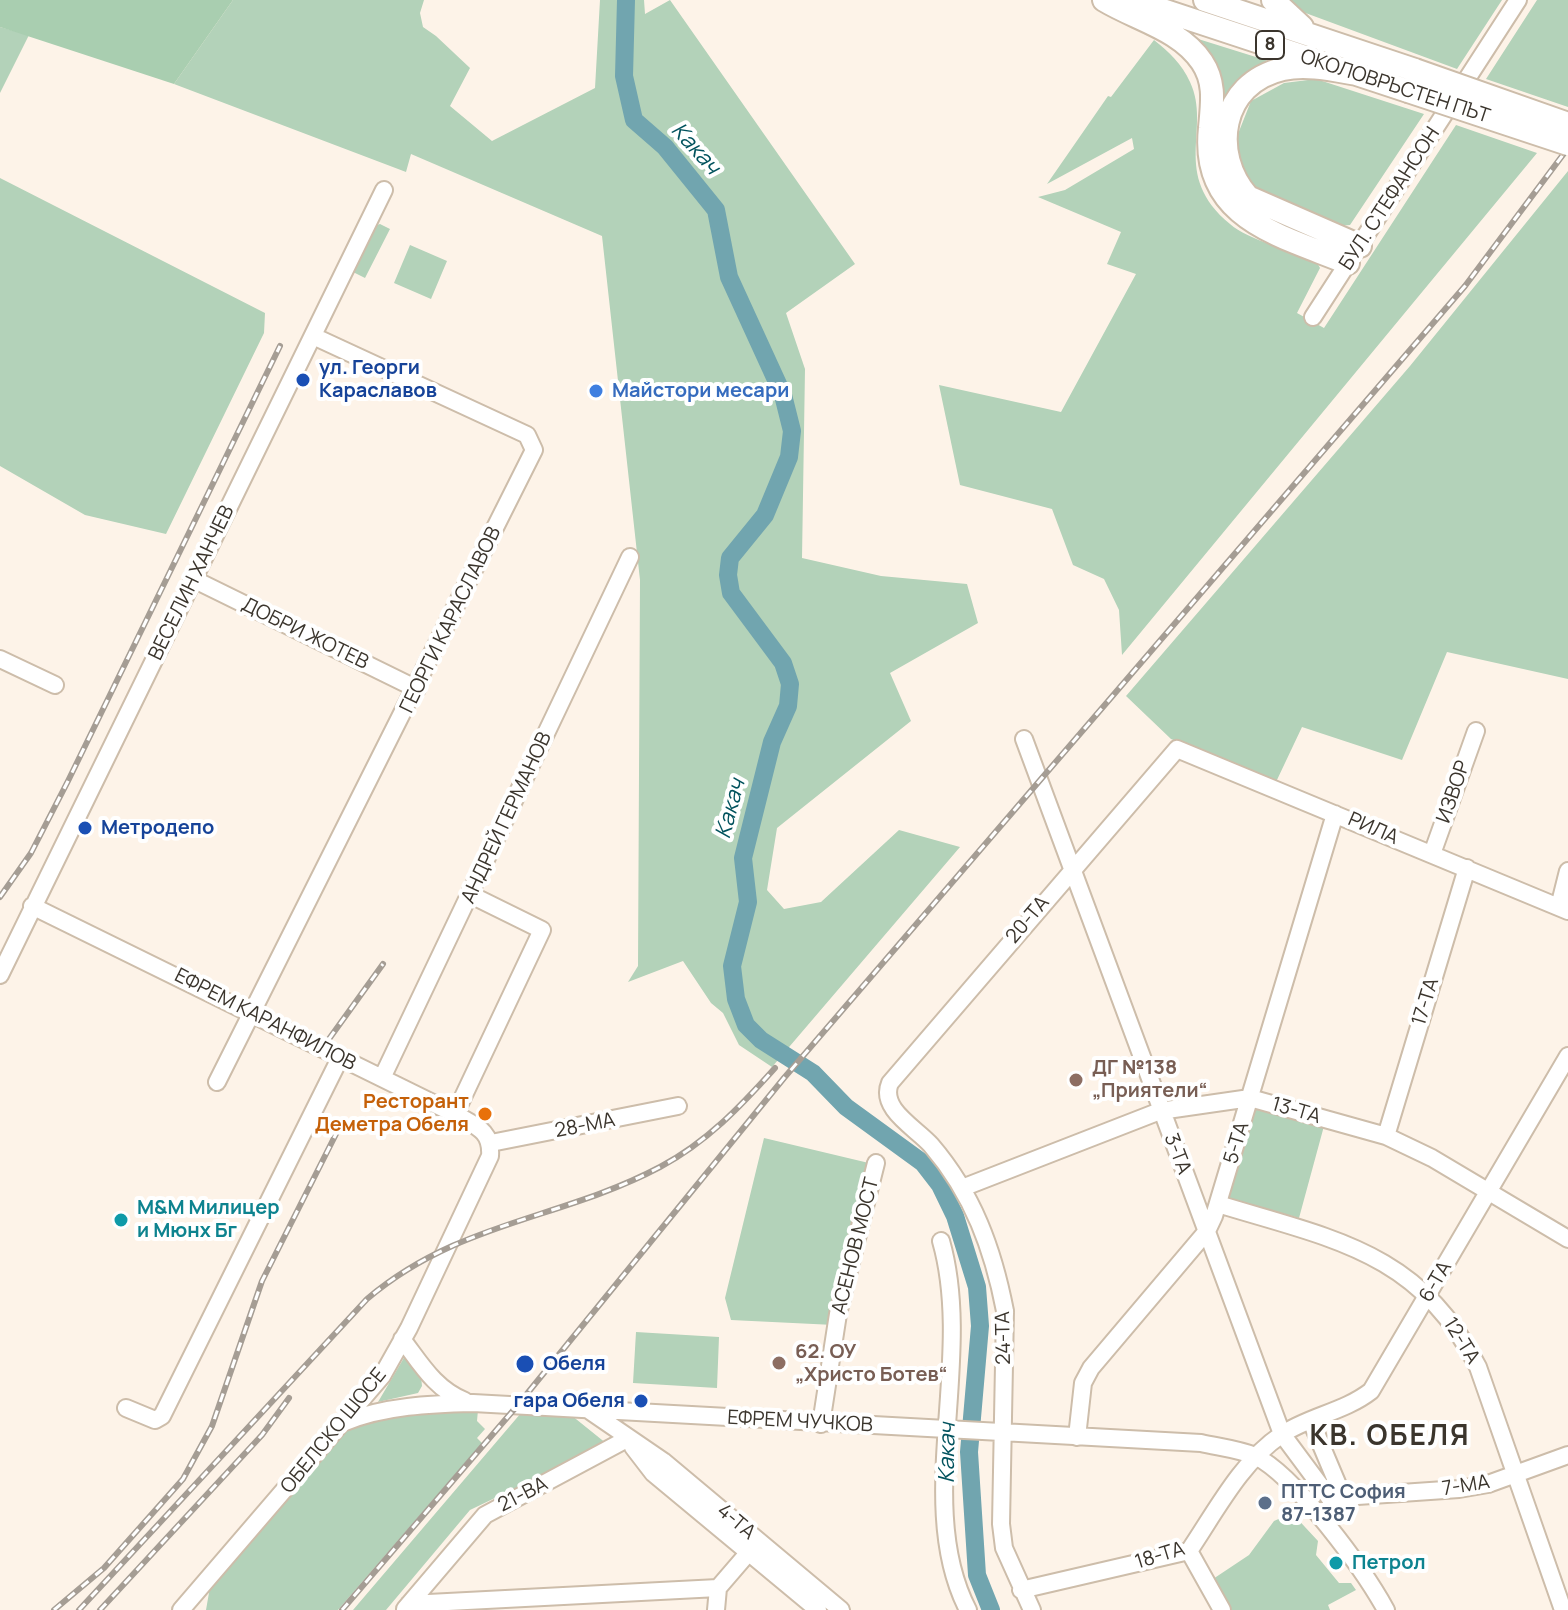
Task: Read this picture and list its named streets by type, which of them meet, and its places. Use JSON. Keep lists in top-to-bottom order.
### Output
{
  "streets": {
    "highway": ["8", "ОКОЛОВРЪСТЕН ПЪТ"],
    "street": [
      "БУЛ. СТЕФАНСОН",
      "ВЕСЕЛИН ХАНЧЕВ",
      "ГЕОРГИ КАРАСЛАВОВ",
      "ДОБРИ ЖОТЕВ",
      "ИЗВОР",
      "АНДРЕЙ ГЕРМАНОВ",
      "РИЛА",
      "20-ТА",
      "17-ТА",
      "ЕФРЕМ КАРАНФИЛОВ",
      "13-ТА",
      "28-МА",
      "5-ТА",
      "3-ТА",
      "АСЕНОВ МОСТ",
      "6-ТА",
      "24-ТА",
      "12-ТА",
      "ЕФРЕМ ЧУЧКОВ",
      "ОБЕЛСКО ШОСЕ",
      "7-МА",
      "21-ВА",
      "4-ТА",
      "18-ТА"
    ]
  },
  "crossings": [
    ["ВЕСЕЛИН ХАНЧЕВ", "ГЕОРГИ КАРАСЛАВОВ"],
    ["ВЕСЕЛИН ХАНЧЕВ", "ДОБРИ ЖОТЕВ"],
    ["ВЕСЕЛИН ХАНЧЕВ", "ЕФРЕМ КАРАНФИЛОВ"],
    ["ГЕОРГИ КАРАСЛАВОВ", "ДОБРИ ЖОТЕВ"],
    ["ГЕОРГИ КАРАСЛАВОВ", "ЕФРЕМ КАРАНФИЛОВ"],
    ["ИЗВОР", "РИЛА"],
    ["АНДРЕЙ ГЕРМАНОВ", "ЕФРЕМ КАРАНФИЛОВ"],
    ["РИЛА", "20-ТА"],
    ["РИЛА", "17-ТА"],
    ["РИЛА", "5-ТА"],
    ["20-ТА", "3-ТА"],
    ["20-ТА", "24-ТА"],
    ["17-ТА", "13-ТА"],
    ["ЕФРЕМ КАРАНФИЛОВ", "28-МА"],
    ["ЕФРЕМ КАРАНФИЛОВ", "ОБЕЛСКО ШОСЕ"],
    ["13-ТА", "5-ТА"],
    ["13-ТА", "3-ТА"],
    ["13-ТА", "6-ТА"],
    ["13-ТА", "24-ТА"],
    ["28-МА", "ОБЕЛСКО ШОСЕ"],
    ["5-ТА", "3-ТА"],
    ["5-ТА", "12-ТА"],
    ["5-ТА", "ЕФРЕМ ЧУЧКОВ"],
    ["3-ТА", "6-ТА"],
    ["3-ТА", "7-МА"],
    ["АСЕНОВ МОСТ", "ЕФРЕМ ЧУЧКОВ"],
    ["6-ТА", "12-ТА"],
    ["6-ТА", "ЕФРЕМ ЧУЧКОВ"],
    ["6-ТА", "18-ТА"],
    ["24-ТА", "ЕФРЕМ ЧУЧКОВ"],
    ["24-ТА", "18-ТА"],
    ["12-ТА", "7-МА"],
    ["ЕФРЕМ ЧУЧКОВ", "ОБЕЛСКО ШОСЕ"],
    ["ЕФРЕМ ЧУЧКОВ", "4-ТА"],
    ["ЕФРЕМ ЧУЧКОВ", "18-ТА"],
    ["21-ВА", "4-ТА"]
  ],
  "districts": ["КВ. ОБЕЛЯ"],
  "water": ["Какач"],
  "places": [
    "ул. Георги Караславов",
    "Майстори месари",
    "Метродепо",
    "ДГ №138 „Приятели“",
    "Ресторант Деметра Обеля",
    "М&M Mилицер и Мюнх Бг",
    "62. ОУ „Христо Ботев“",
    "Обеля",
    "гара Обеля",
    "ПТТС София 87-1387",
    "Петрол"
  ]
}
